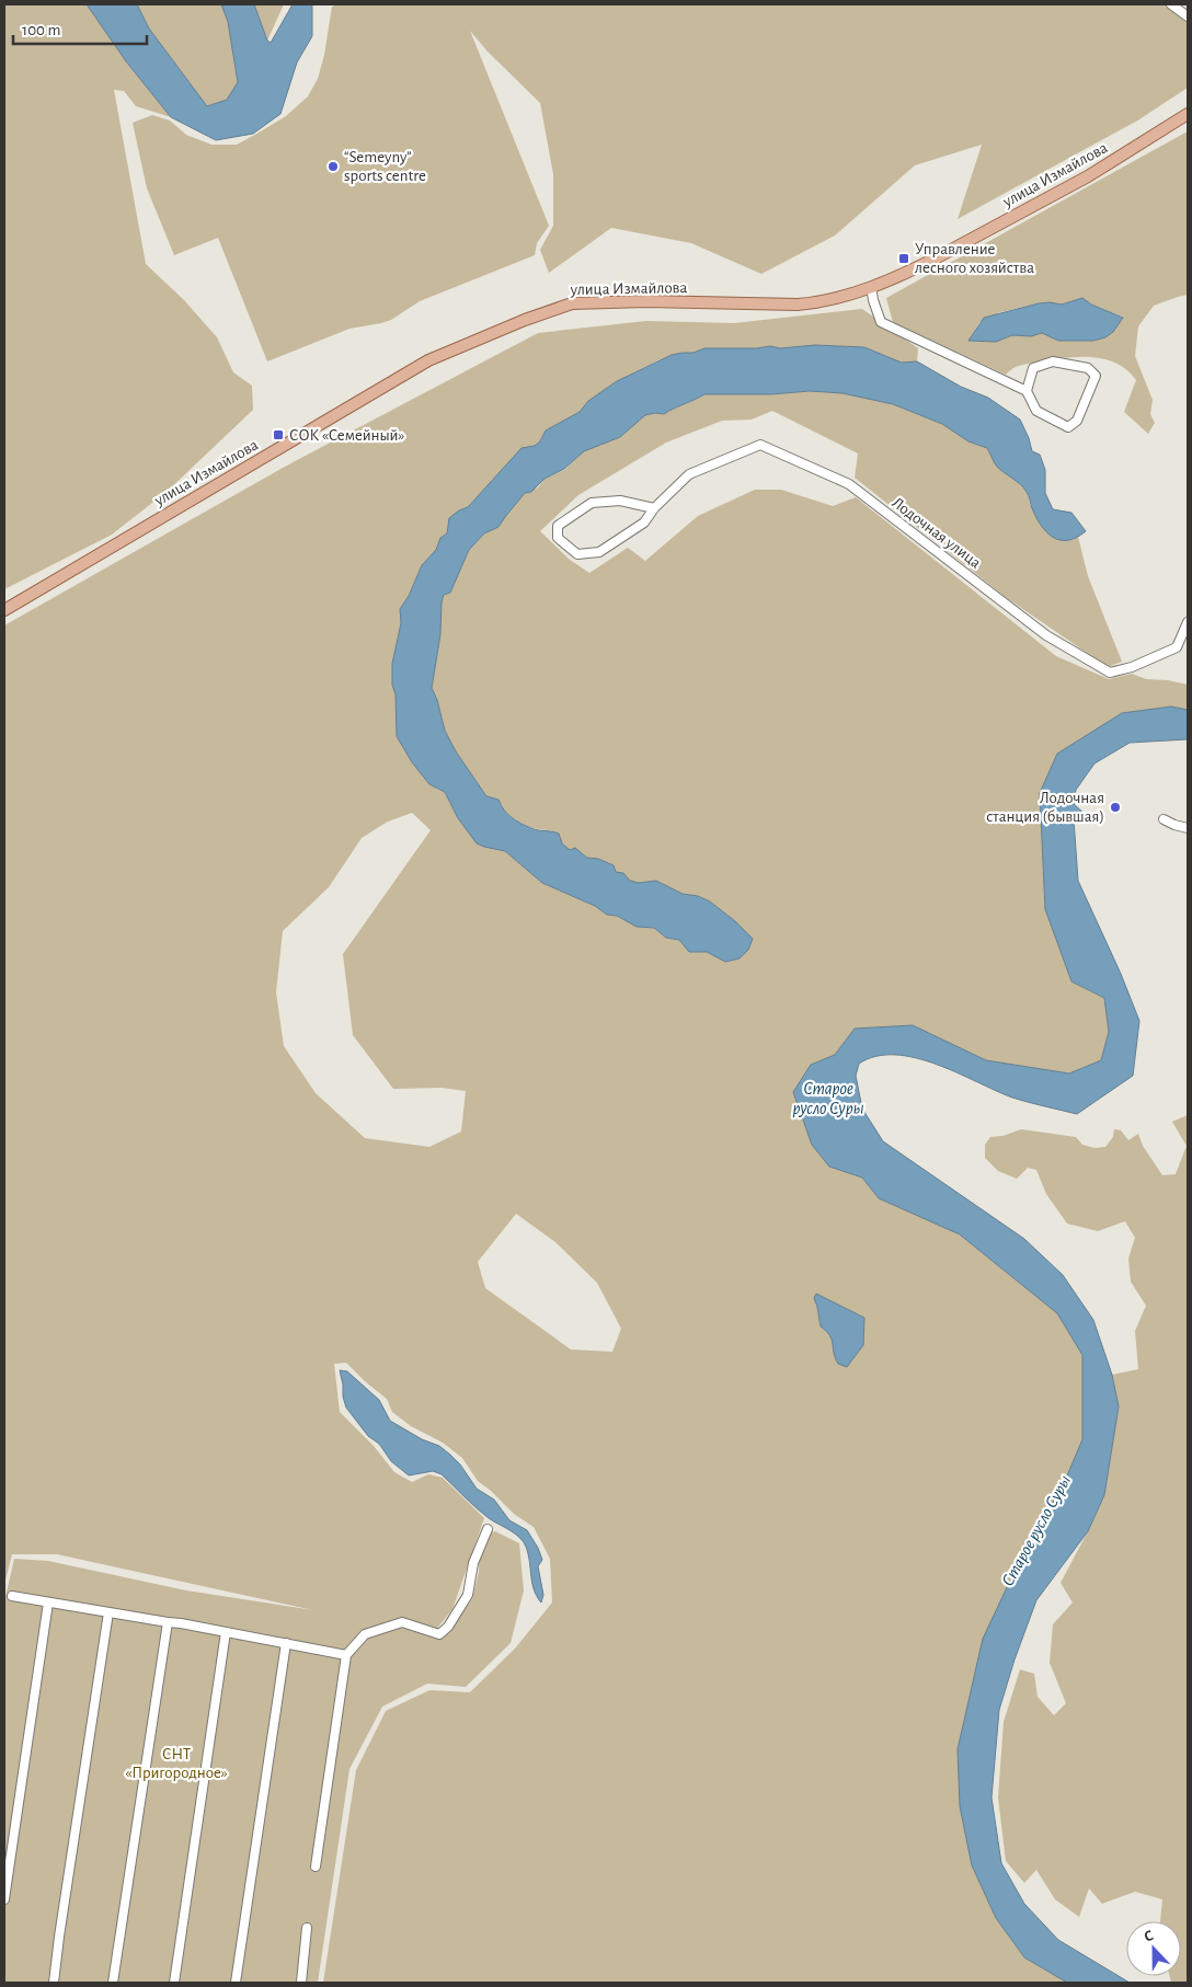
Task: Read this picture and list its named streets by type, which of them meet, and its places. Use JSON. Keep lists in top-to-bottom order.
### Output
{
  "streets": {
    "main road": ["улица Измайлова"],
    "street": ["Лодочная улица"]
  },
  "water": ["Старое русло Суры"],
  "parks": ["СНТ «Пригородное»"],
  "places": {
    "other": ["“Semeyny” sports centre", "Лодочная станция (бывшая)"],
    "transit": ["Управление лесного хозяйства", "СОК «Семейный»"]
  },
  "scale_bar": "100 m",
  "north": "top"
}
